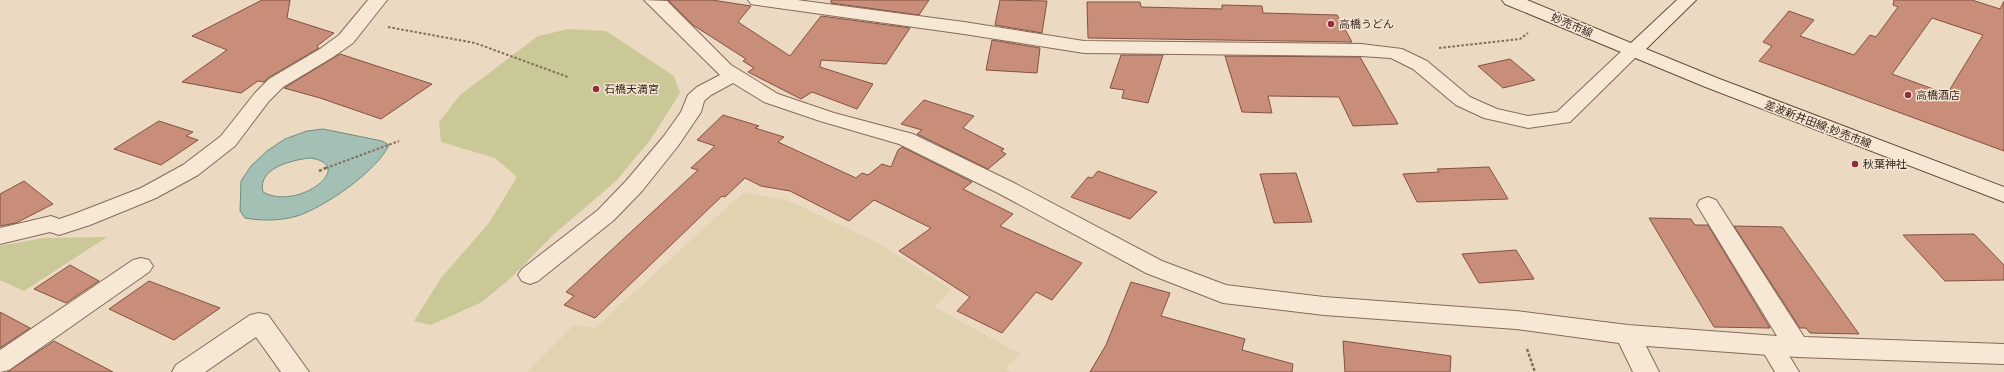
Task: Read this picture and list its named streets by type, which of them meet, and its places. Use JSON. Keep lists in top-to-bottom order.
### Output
{
  "streets": {
    "street": ["妙売市線", "差波新井田線;妙売市線"]
  },
  "crossings": [
    ["妙売市線", "差波新井田線;妙売市線"]
  ],
  "places": [
    "高橋うどん",
    "石橋天満宮",
    "高橋酒店",
    "秋葉神社"
  ]
}
